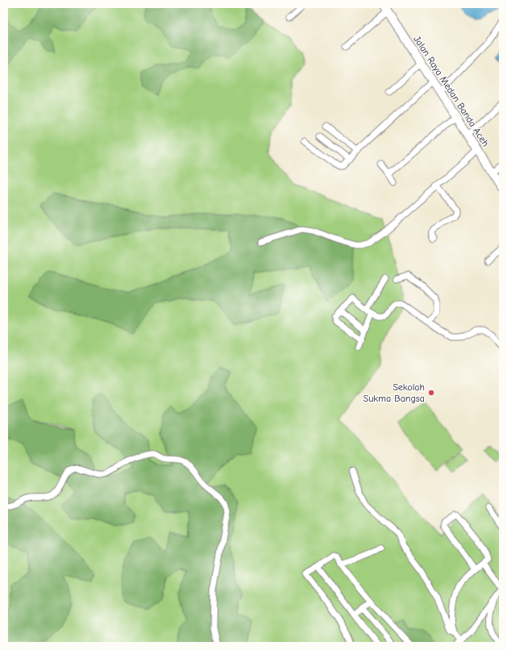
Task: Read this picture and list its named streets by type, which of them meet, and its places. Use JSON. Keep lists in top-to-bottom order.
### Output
{
  "streets": {
    "highway": ["Jalan Raya Medan Banda Aceh"]
  },
  "places": ["Sekolah Sukma Bangsa"]
}
